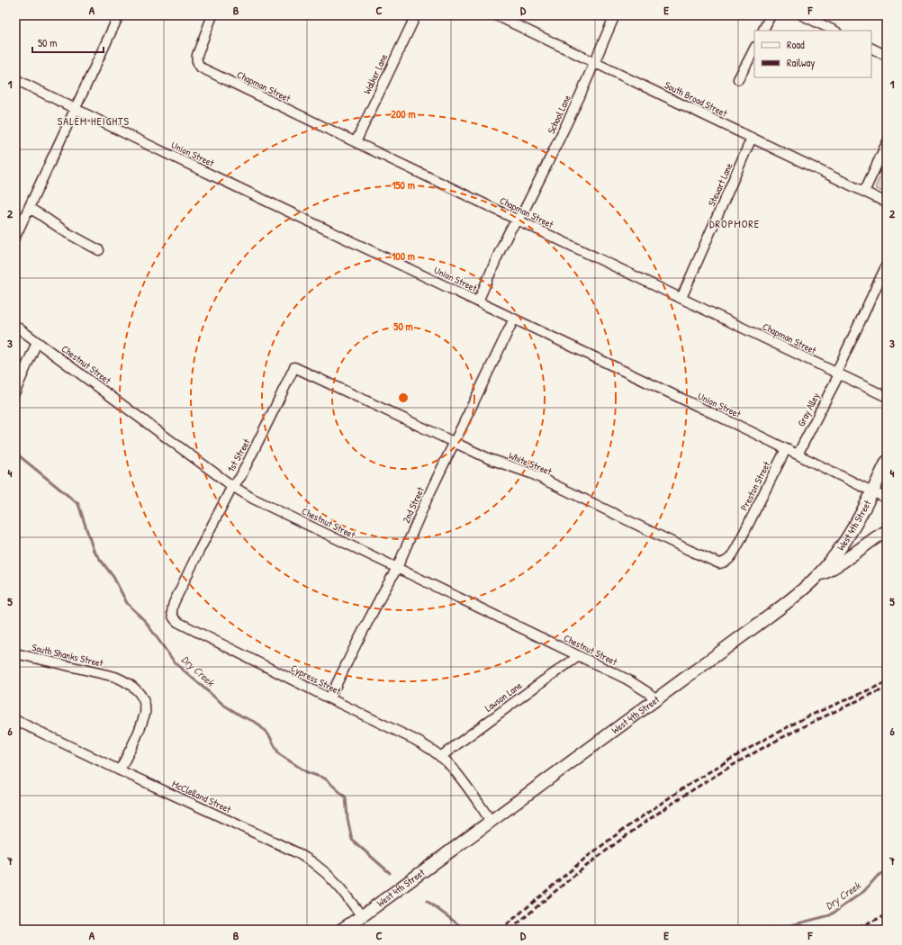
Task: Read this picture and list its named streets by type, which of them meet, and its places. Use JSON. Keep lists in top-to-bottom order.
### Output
{
  "streets": {
    "main road": ["West 4th Street"],
    "street": [
      "Walker Lane",
      "Chapman Street",
      "South Broad Street",
      "School Lane",
      "Union Street",
      "Stewart Lane",
      "Chestnut Street",
      "Gray Alley",
      "1st Street",
      "White Street",
      "Preston Street",
      "2nd Street",
      "South Shanks Street",
      "Cypress Street",
      "Lawson Lane",
      "McClelland Street"
    ]
  },
  "crossings": [
    ["Walker Lane", "Chapman Street"],
    ["Chapman Street", "School Lane"],
    ["Chapman Street", "Stewart Lane"],
    ["Chapman Street", "Gray Alley"],
    ["South Broad Street", "School Lane"],
    ["South Broad Street", "Stewart Lane"],
    ["School Lane", "Union Street"],
    ["Union Street", "Gray Alley"],
    ["Union Street", "Preston Street"],
    ["Union Street", "2nd Street"],
    ["Union Street", "West 4th Street"],
    ["Chestnut Street", "1st Street"],
    ["Chestnut Street", "2nd Street"],
    ["Chestnut Street", "West 4th Street"],
    ["Chestnut Street", "Lawson Lane"],
    ["1st Street", "White Street"],
    ["1st Street", "Cypress Street"],
    ["White Street", "Preston Street"],
    ["White Street", "2nd Street"],
    ["2nd Street", "Cypress Street"],
    ["West 4th Street", "Cypress Street"],
    ["West 4th Street", "McClelland Street"],
    ["South Shanks Street", "McClelland Street"],
    ["Cypress Street", "Lawson Lane"]
  ],
  "districts": ["SALEM HEIGHTS", "DROPMORE"],
  "water": ["Dry Creek"],
  "legend": ["Road", "Railway"],
  "scale_bar": "50 m",
  "grid": {
    "columns": [
      "A",
      "B",
      "C",
      "D",
      "E",
      "F"
    ],
    "rows": [
      "1",
      "2",
      "3",
      "4",
      "5",
      "6",
      "7"
    ]
  },
  "rings": [
    "200 m",
    "150 m",
    "100 m",
    "50 m"
  ]
}
